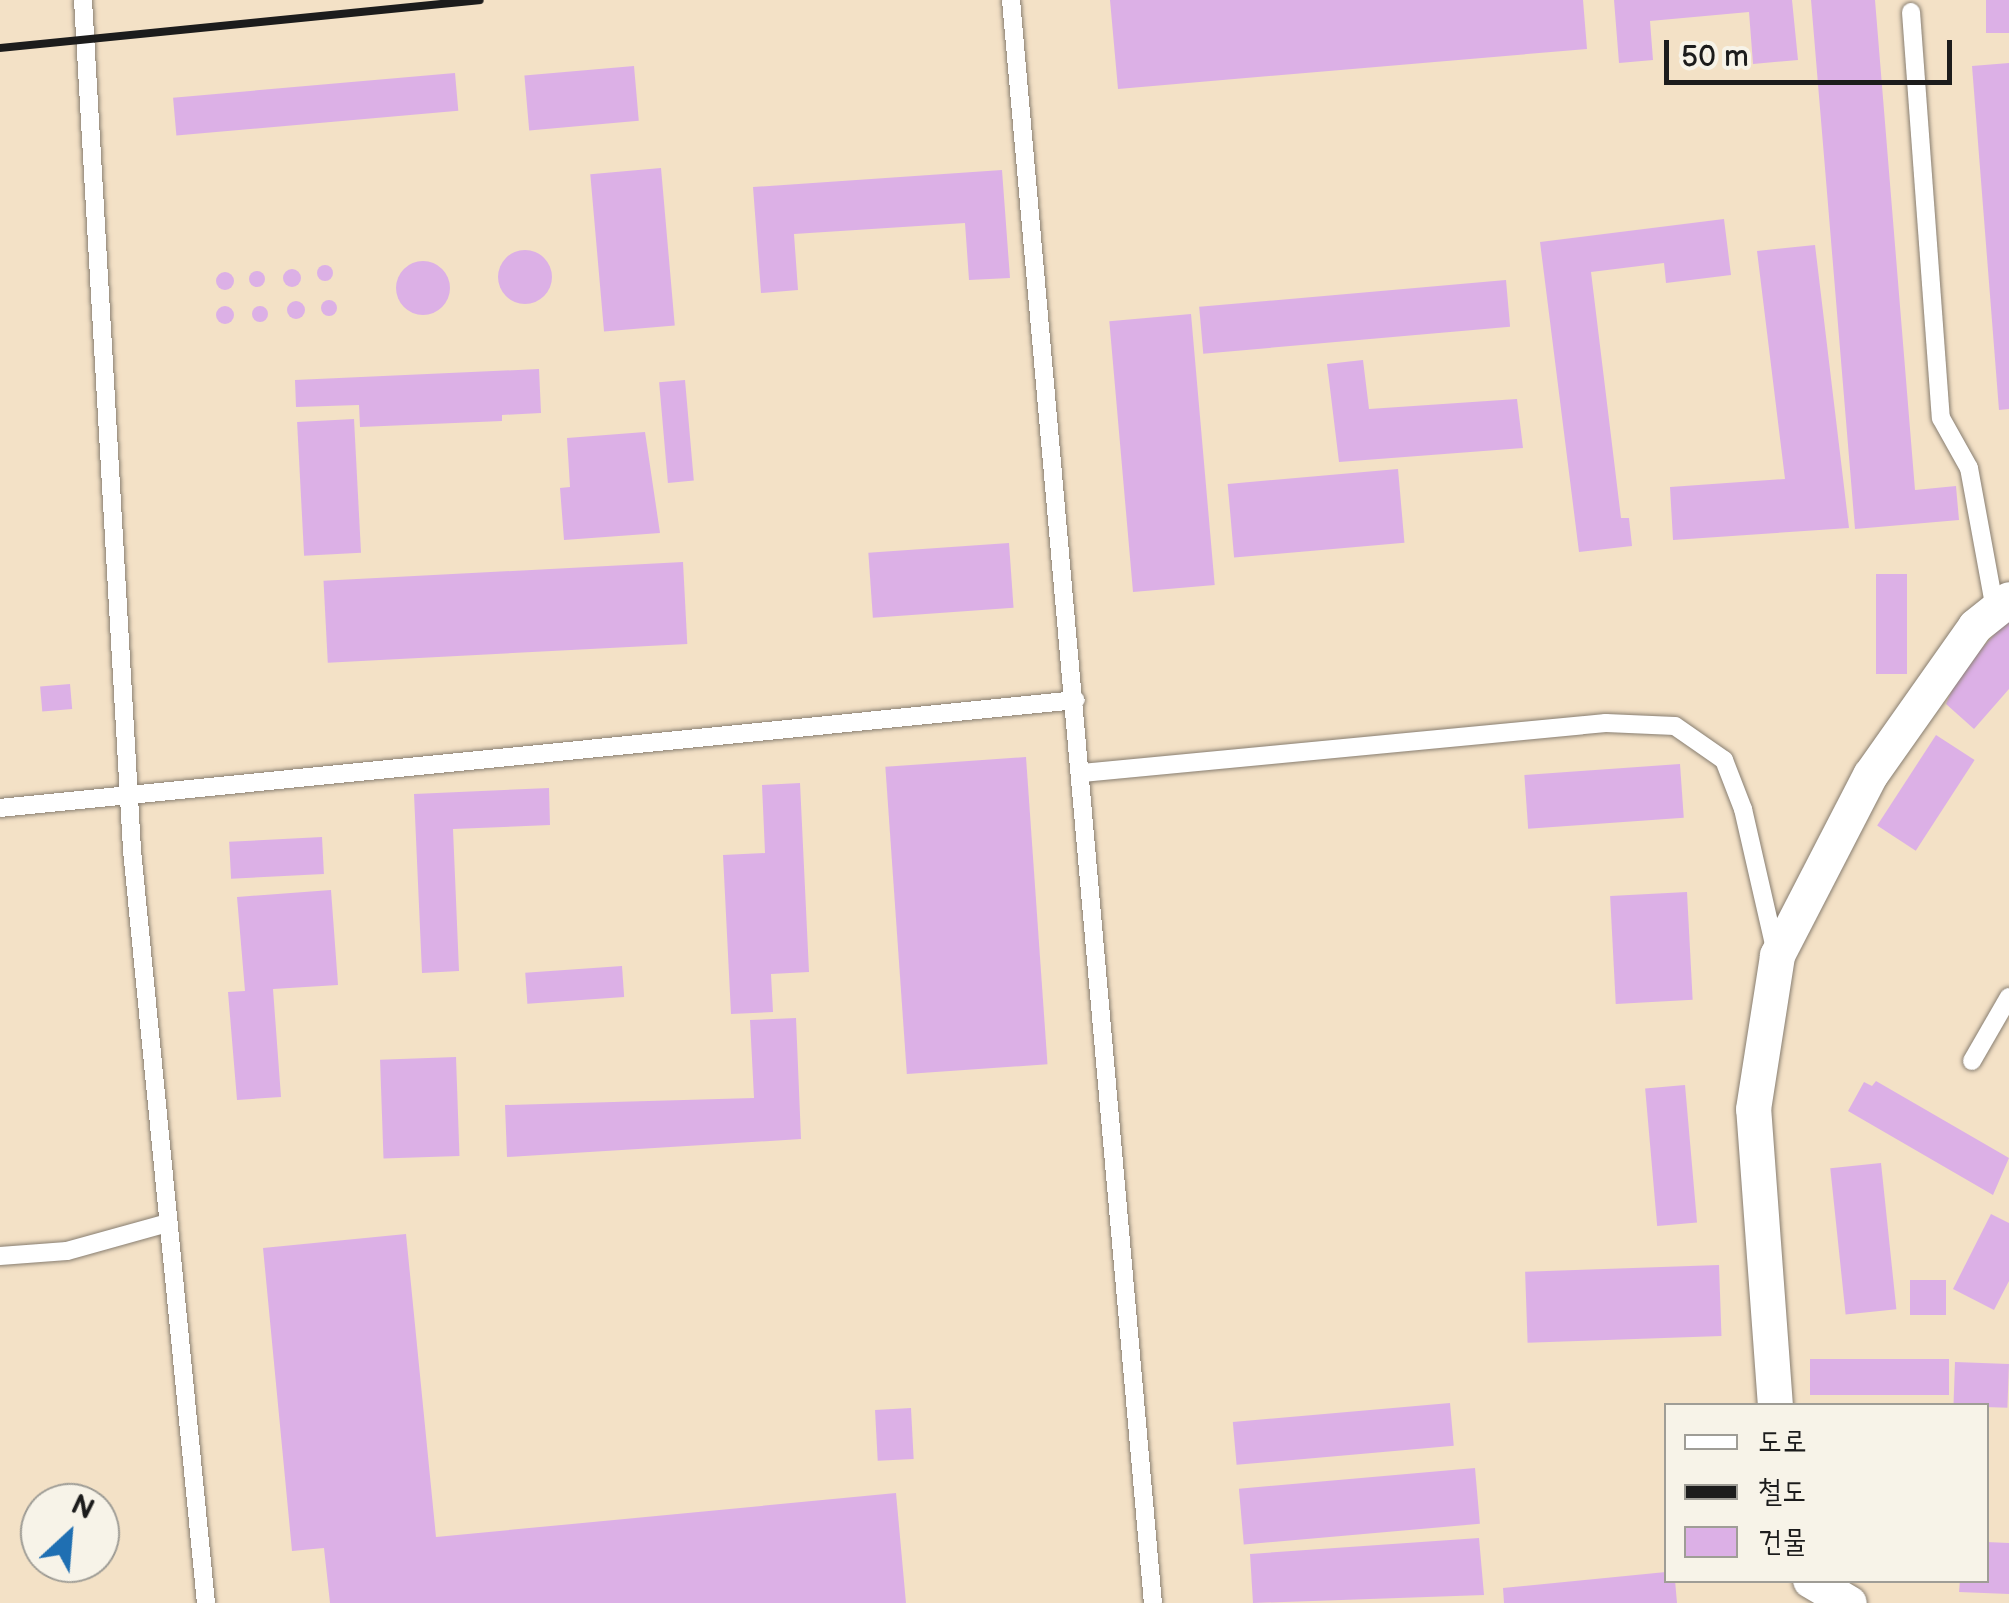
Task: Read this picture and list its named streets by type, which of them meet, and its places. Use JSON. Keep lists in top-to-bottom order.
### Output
{
  "legend": ["도로", "철도", "건물"],
  "scale_bar": "50 m",
  "north": "top right"
}
